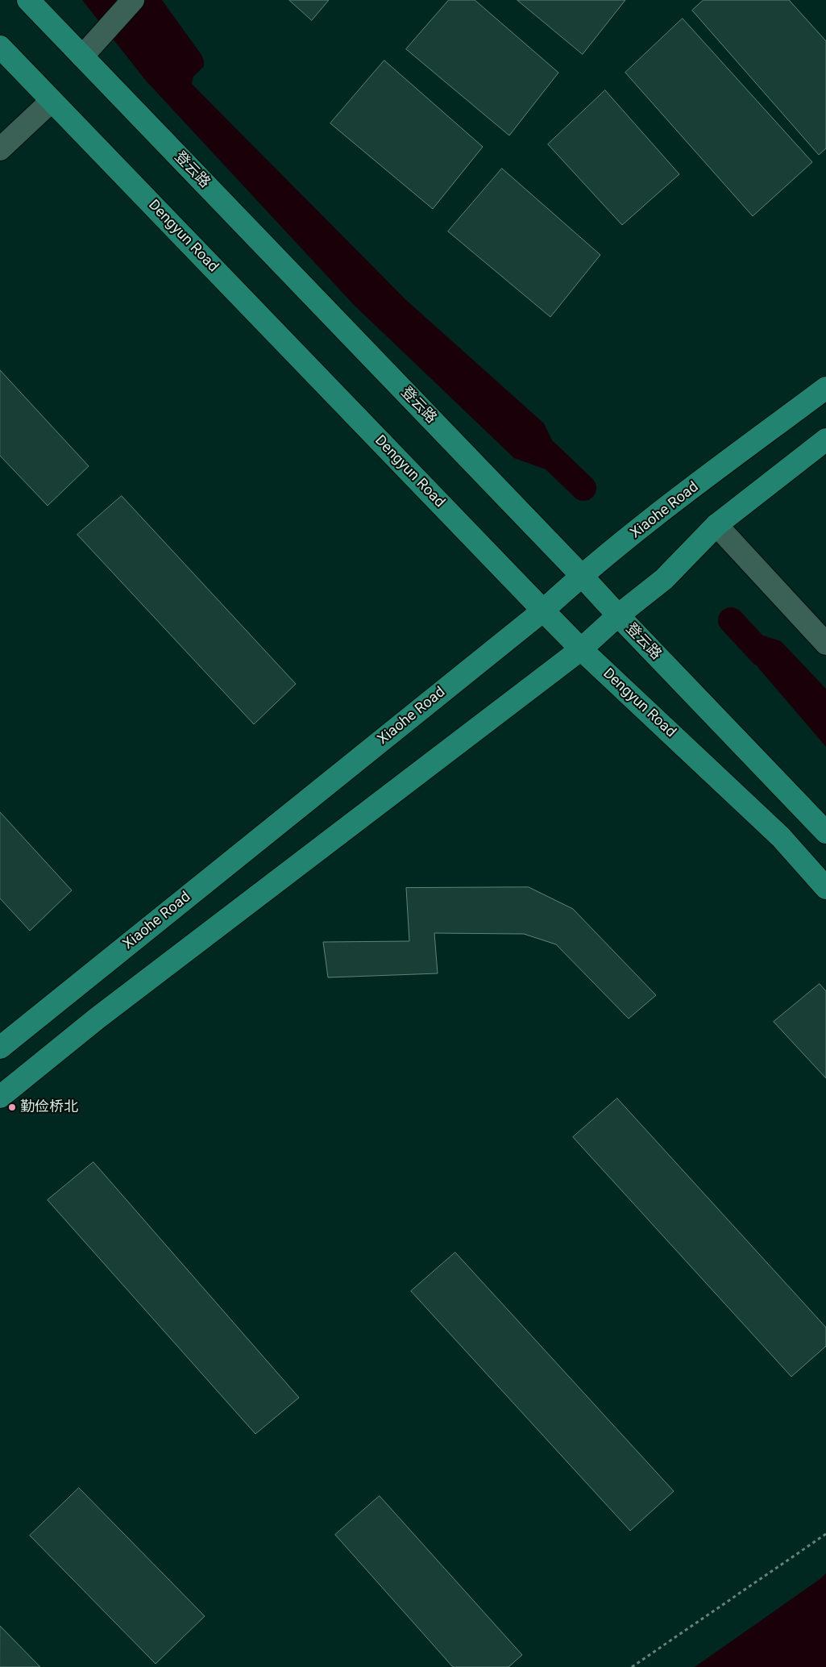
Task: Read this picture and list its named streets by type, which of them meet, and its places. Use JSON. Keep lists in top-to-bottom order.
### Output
{
  "streets": {
    "main road": ["登云路", "Dengyun Road", "Xiaohe Road"]
  },
  "crossings": [
    ["登云路", "Xiaohe Road"],
    ["Dengyun Road", "Xiaohe Road"]
  ],
  "places": ["勤俭桥北"]
}
